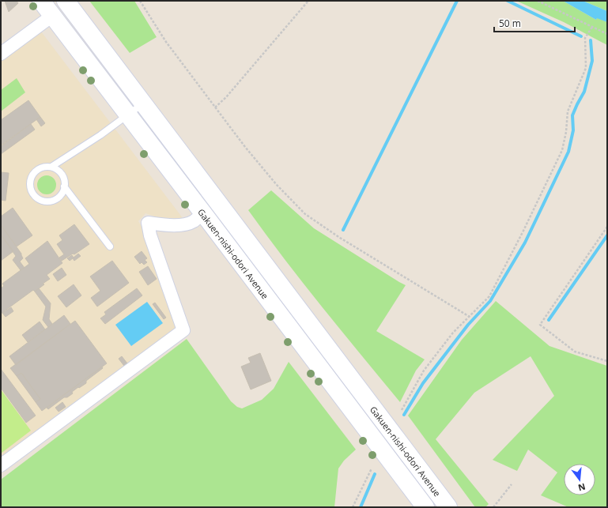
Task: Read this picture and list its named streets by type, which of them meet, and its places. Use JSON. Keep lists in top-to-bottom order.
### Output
{
  "streets": {
    "main road": ["Gakuen-nishi-odori Avenue"]
  },
  "scale_bar": "50 m",
  "north": "bottom"
}
